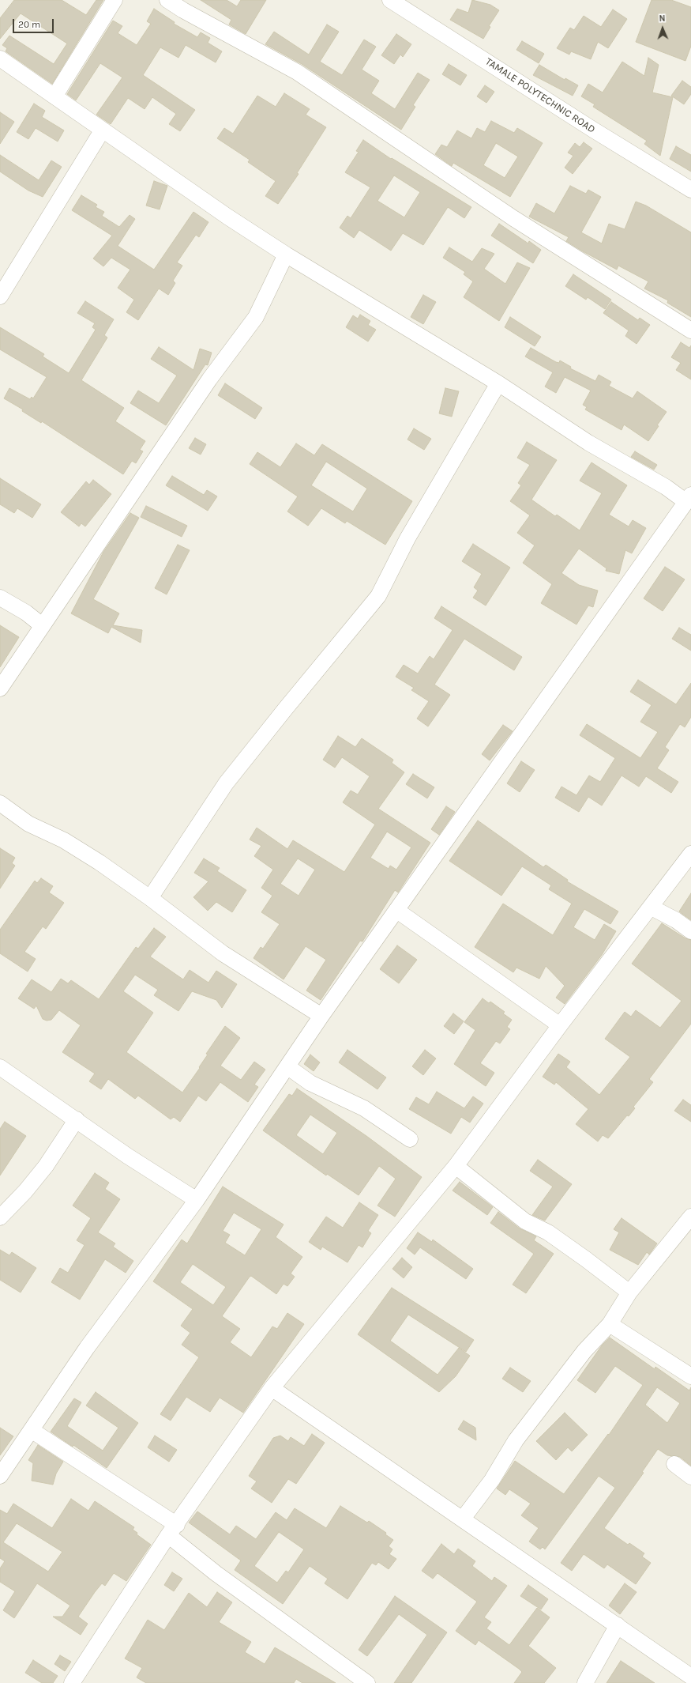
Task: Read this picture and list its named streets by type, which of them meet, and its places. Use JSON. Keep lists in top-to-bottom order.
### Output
{
  "streets": {
    "street": ["TAMALE POLYTECHNIC ROAD"]
  },
  "scale_bar": "20 m",
  "north": "top"
}
